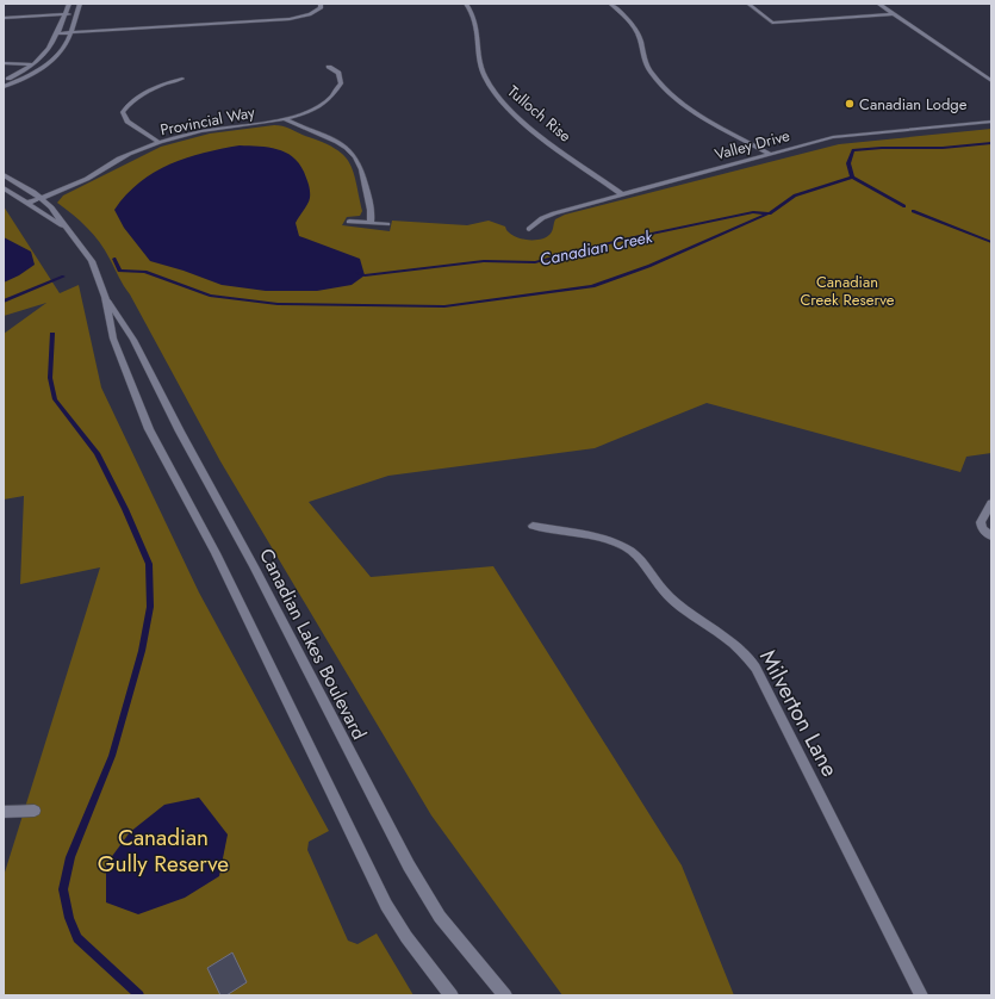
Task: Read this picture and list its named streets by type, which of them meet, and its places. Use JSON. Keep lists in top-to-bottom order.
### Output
{
  "streets": {
    "street": [
      "Tulloch Rise",
      "Provincial Way",
      "Valley Drive",
      "Canadian Lakes Boulevard",
      "Milverton Lane"
    ]
  },
  "crossings": [
    ["Tulloch Rise", "Valley Drive"],
    ["Provincial Way", "Canadian Lakes Boulevard"]
  ],
  "water": ["Canadian Creek"],
  "parks": ["Canadian Creek Reserve", "Canadian Gully Reserve"],
  "places": ["Canadian Lodge"]
}
